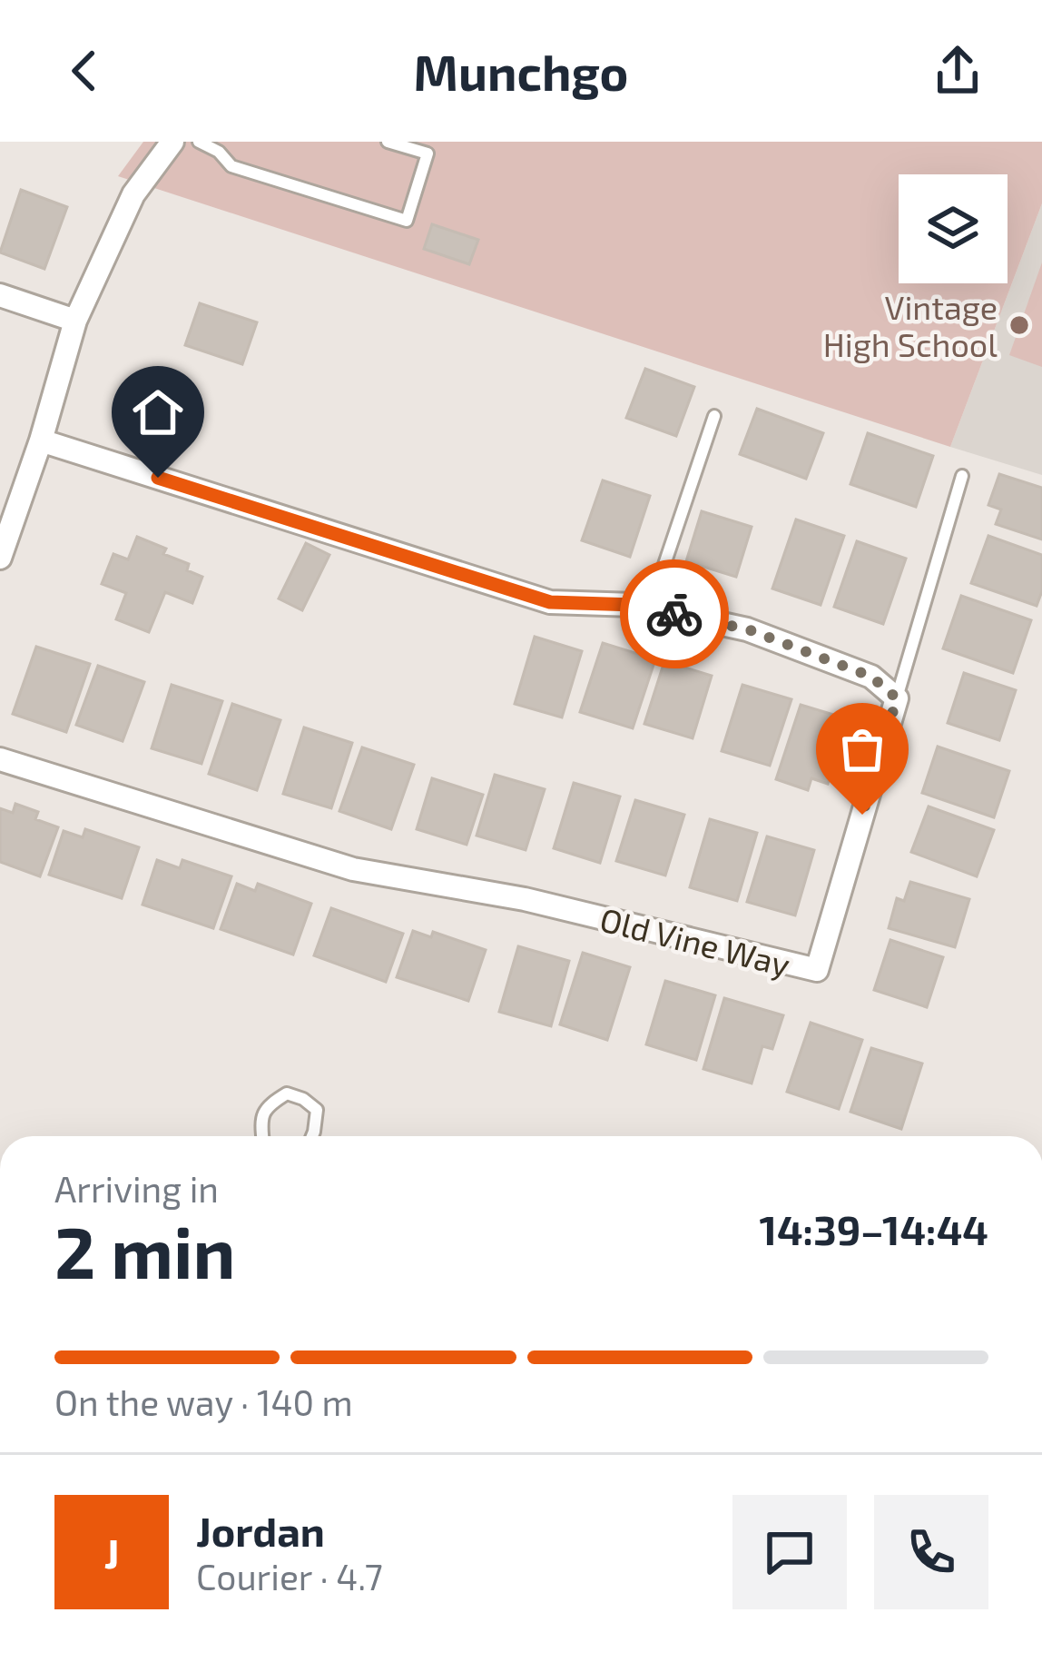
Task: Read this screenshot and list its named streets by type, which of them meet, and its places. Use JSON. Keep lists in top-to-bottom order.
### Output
{
  "streets": {
    "street": ["Old Vine Way"]
  },
  "places": ["Vintage High School"],
  "page": {
    "header": "Munchgo",
    "heading": ["2 min", "Arriving in", "14:39–14:44"],
    "panel": ["Jordan", "Courier · 4.7"],
    "bar": "On the way · 140 m",
    "round": "J"
  }
}
